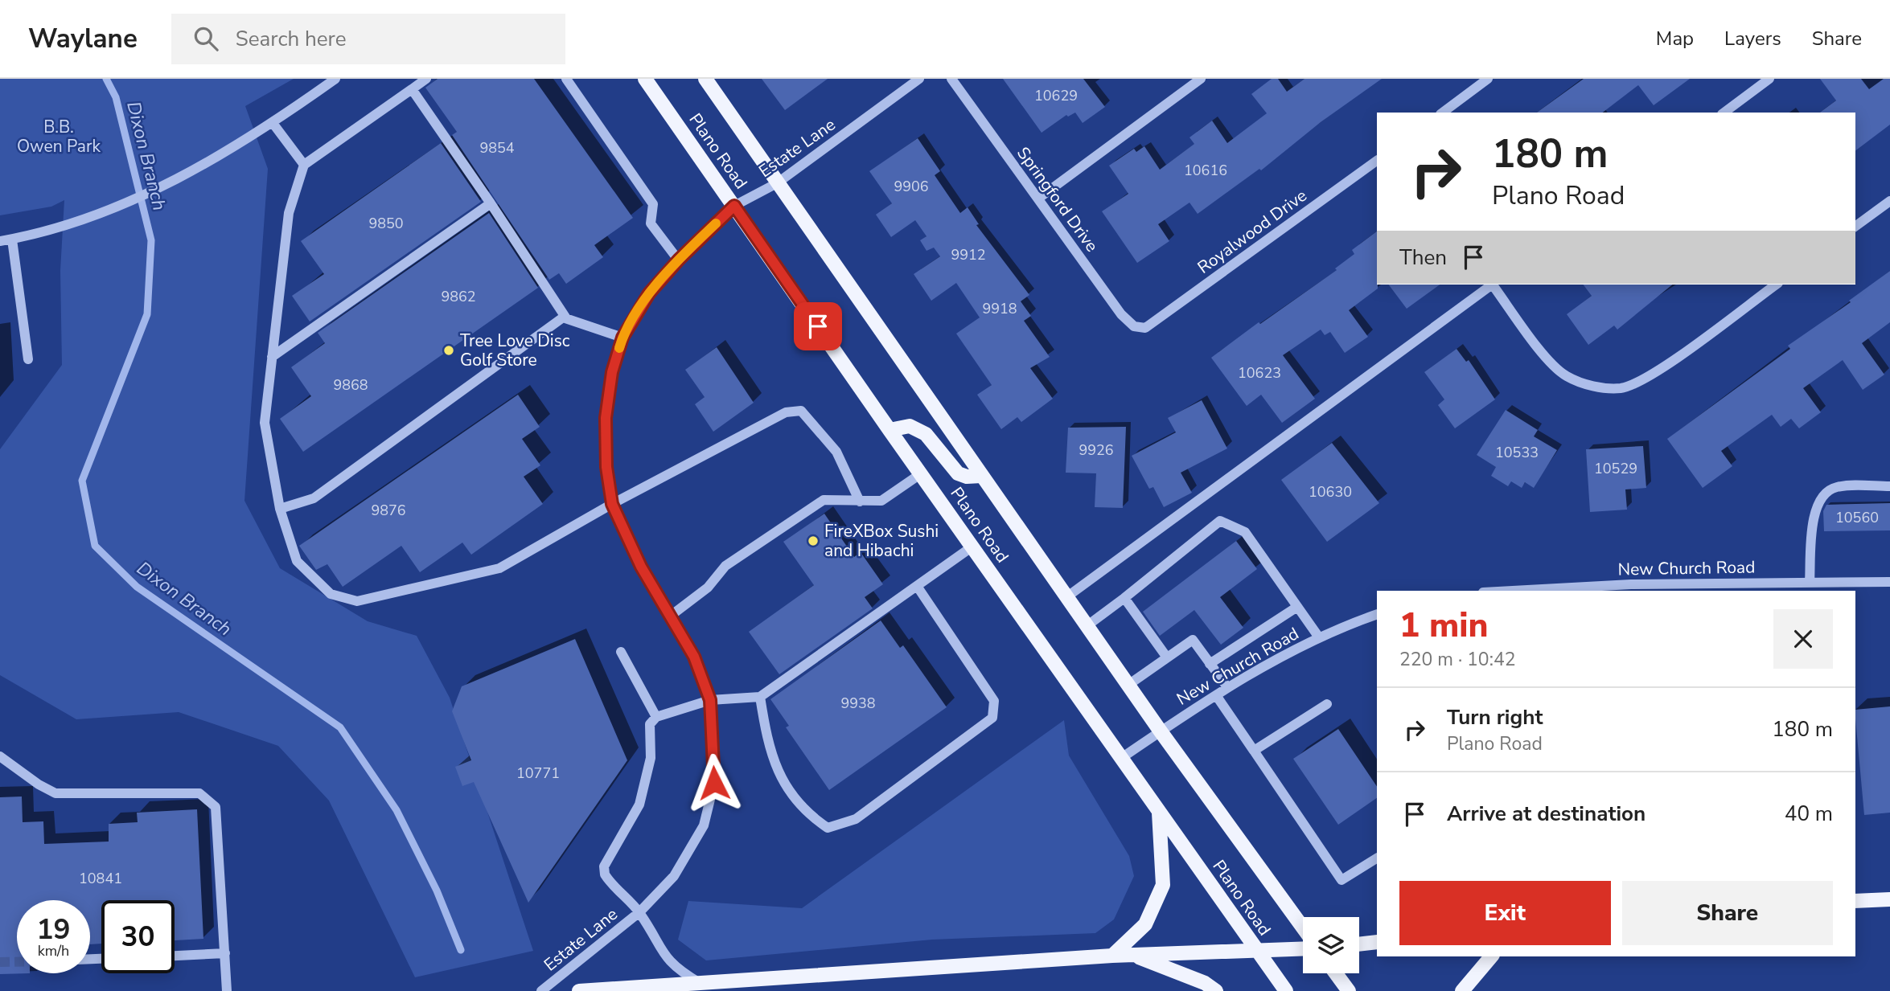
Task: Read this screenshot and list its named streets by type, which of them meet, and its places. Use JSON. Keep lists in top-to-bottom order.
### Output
{
  "streets": {
    "main road": ["Plano Road"],
    "street": [
      "Estate Lane",
      "Springford Drive",
      "Royalwood Drive",
      "New Church Road"
    ]
  },
  "crossings": [
    ["Estate Lane", "Plano Road"],
    ["Plano Road", "New Church Road"],
    ["Springford Drive", "Royalwood Drive"]
  ],
  "water": ["Dixon Branch"],
  "parks": ["B.B. Owen Park"],
  "places": ["Tree Love Disc Golf Store", "FireXBox Sushi and Hibachi"],
  "house_numbers": [
    "10629",
    "9854",
    "10616",
    "9906",
    "9850",
    "9912",
    "9862",
    "9918",
    "10623",
    "9868",
    "9926",
    "10533",
    "10529",
    "10630",
    "9876",
    "10560",
    "9938",
    "10771",
    "10841"
  ],
  "page": {
    "header": "Waylane",
    "search": "Search here",
    "nav": ["Map", "Layers", "Share"],
    "turn": ["180 m", "Plano Road"],
    "then": "Then",
    "heading": ["1 min", "220 m · 10:42"],
    "list": [
      {
        "name": "Turn right",
        "note": "Plano Road",
        "value": "180 m"
      },
      {
        "name": "Arrive at destination",
        "value": "40 m"
      }
    ],
    "buttons": ["Exit", "Share"],
    "speed": "19 km/h",
    "limit": "30"
  }
}
